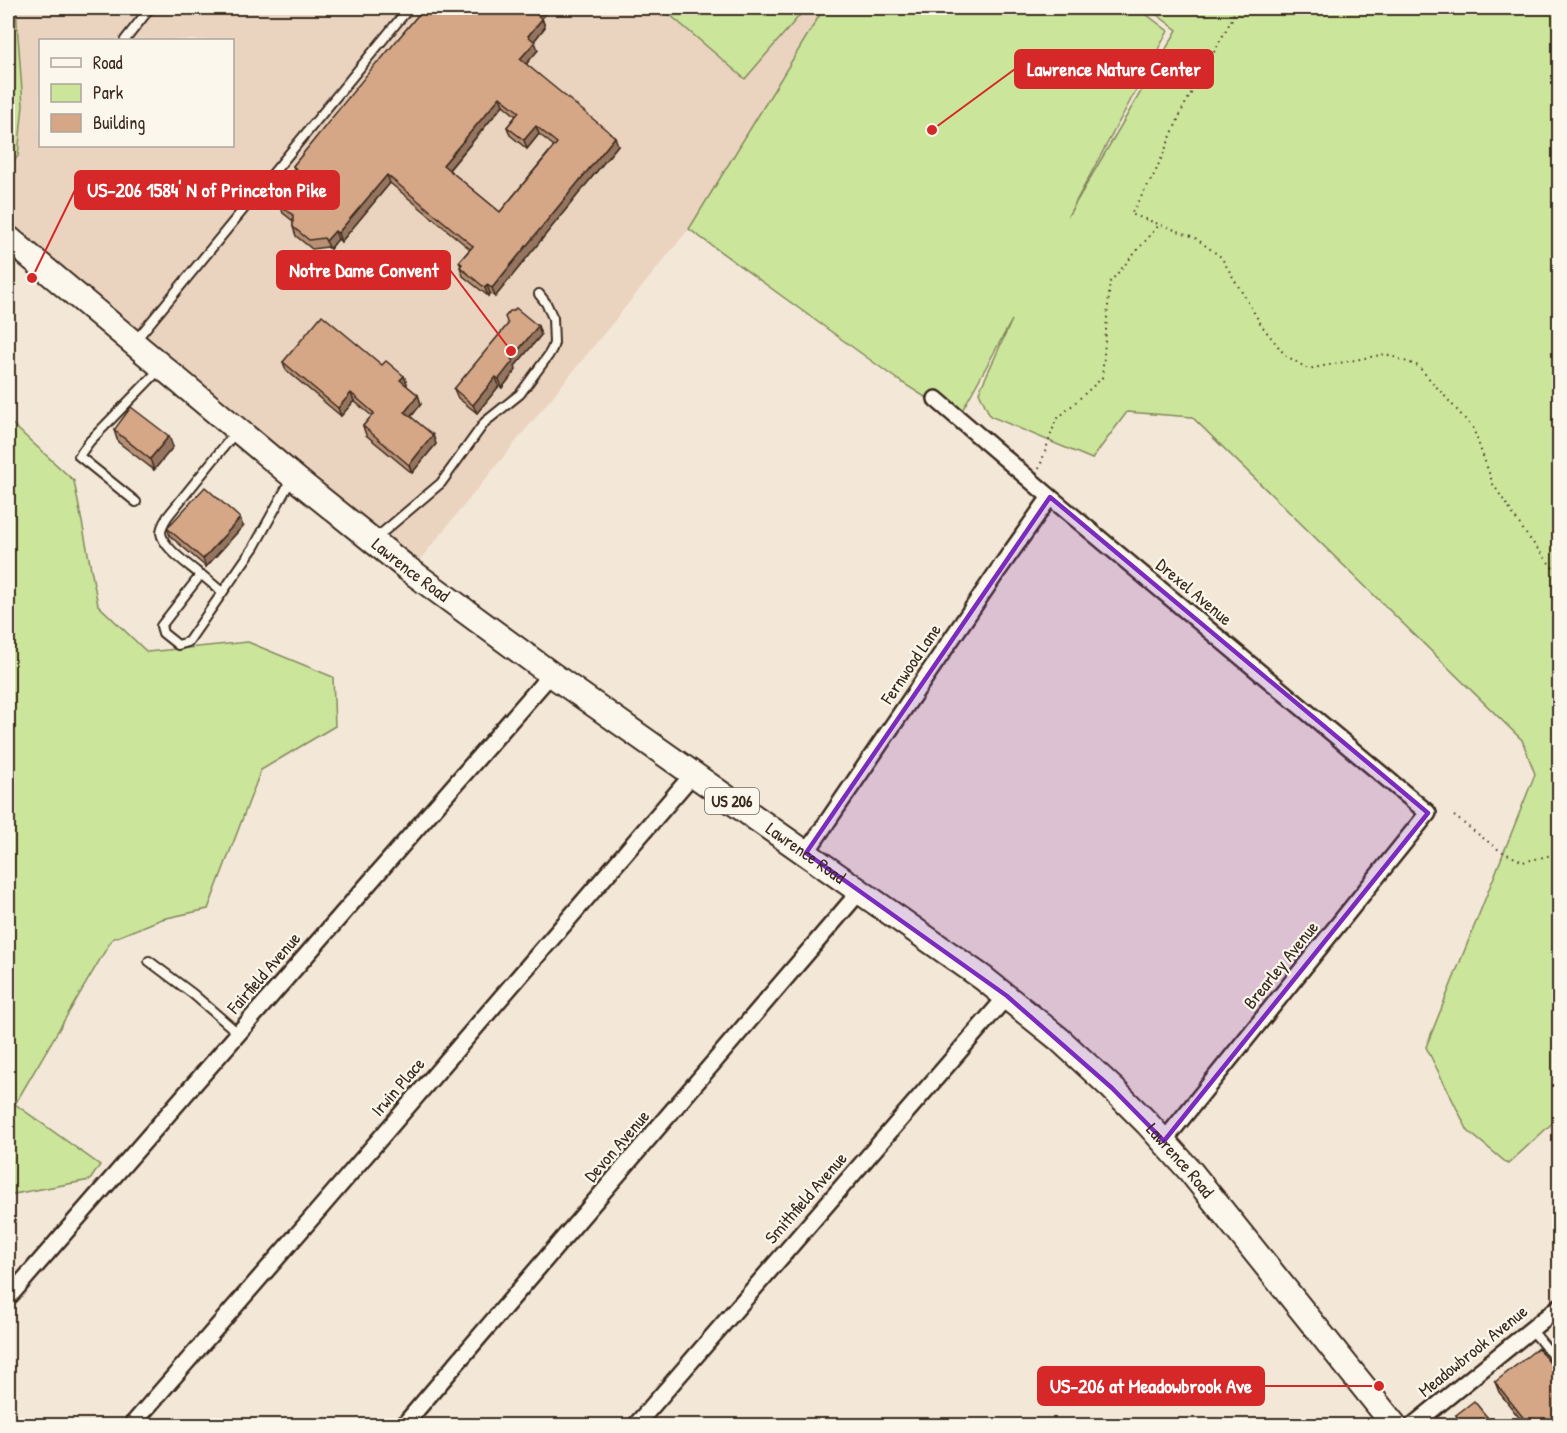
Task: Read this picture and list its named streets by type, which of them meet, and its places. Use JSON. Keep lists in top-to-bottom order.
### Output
{
  "streets": {
    "main road": ["Lawrence Road", "US 206"],
    "street": [
      "Drexel Avenue",
      "Fernwood Lane",
      "Brearley Avenue",
      "Fairfield Avenue",
      "Irwin Place",
      "Devon Avenue",
      "Smithfield Avenue",
      "Meadowbrook Avenue"
    ]
  },
  "crossings": [
    ["Lawrence Road", "Fernwood Lane"],
    ["Lawrence Road", "Brearley Avenue"],
    ["Lawrence Road", "Fairfield Avenue"],
    ["Lawrence Road", "Irwin Place"],
    ["Lawrence Road", "Devon Avenue"],
    ["Lawrence Road", "Smithfield Avenue"],
    ["Drexel Avenue", "Fernwood Lane"],
    ["Drexel Avenue", "Brearley Avenue"]
  ],
  "places": [
    "Lawrence Nature Center",
    "US-206 1584' N of Princeton Pike",
    "Notre Dame Convent",
    "US-206 at Meadowbrook Ave"
  ],
  "legend": ["Road", "Park", "Building"]
}
